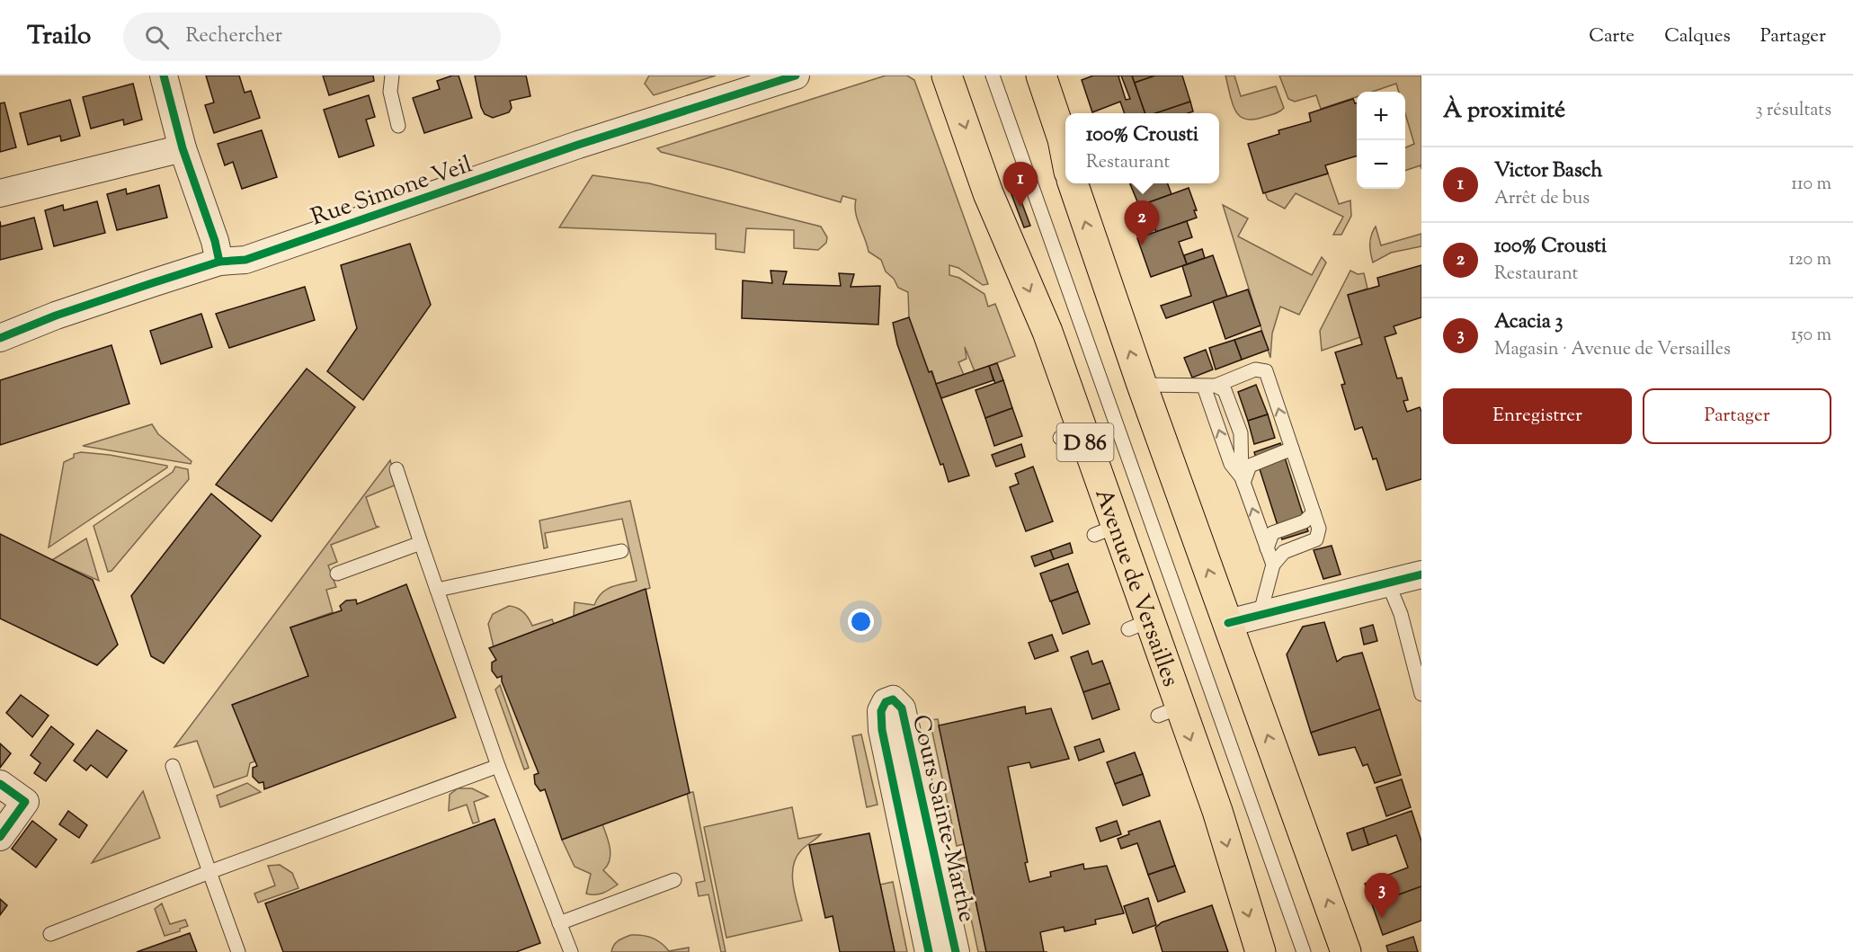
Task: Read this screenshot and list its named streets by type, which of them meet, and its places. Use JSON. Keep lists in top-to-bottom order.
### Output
{
  "streets": {
    "main road": ["D 86", "Avenue de Versailles"],
    "street": ["Rue Simone Veil", "Cours Sainte-Marthe"]
  },
  "page": {
    "header": "Trailo",
    "search": "Rechercher",
    "nav": ["Carte", "Calques", "Partager"],
    "heading": ["À proximité", "3 résultats"],
    "map_buttons": ["+", "−"],
    "popup": ["100% Crousti", "Restaurant"],
    "list": [
      {
        "mark": "1",
        "name": "Victor Basch",
        "note": "Arrêt de bus",
        "value": "110 m"
      },
      {
        "mark": "2",
        "name": "100% Crousti",
        "note": "Restaurant",
        "value": "120 m"
      },
      {
        "mark": "3",
        "name": "Acacia 3",
        "note": "Magasin · Avenue de Versailles",
        "value": "150 m"
      }
    ],
    "pins": ["1", "2", "3"],
    "buttons": ["Enregistrer", "Partager"]
  }
}
